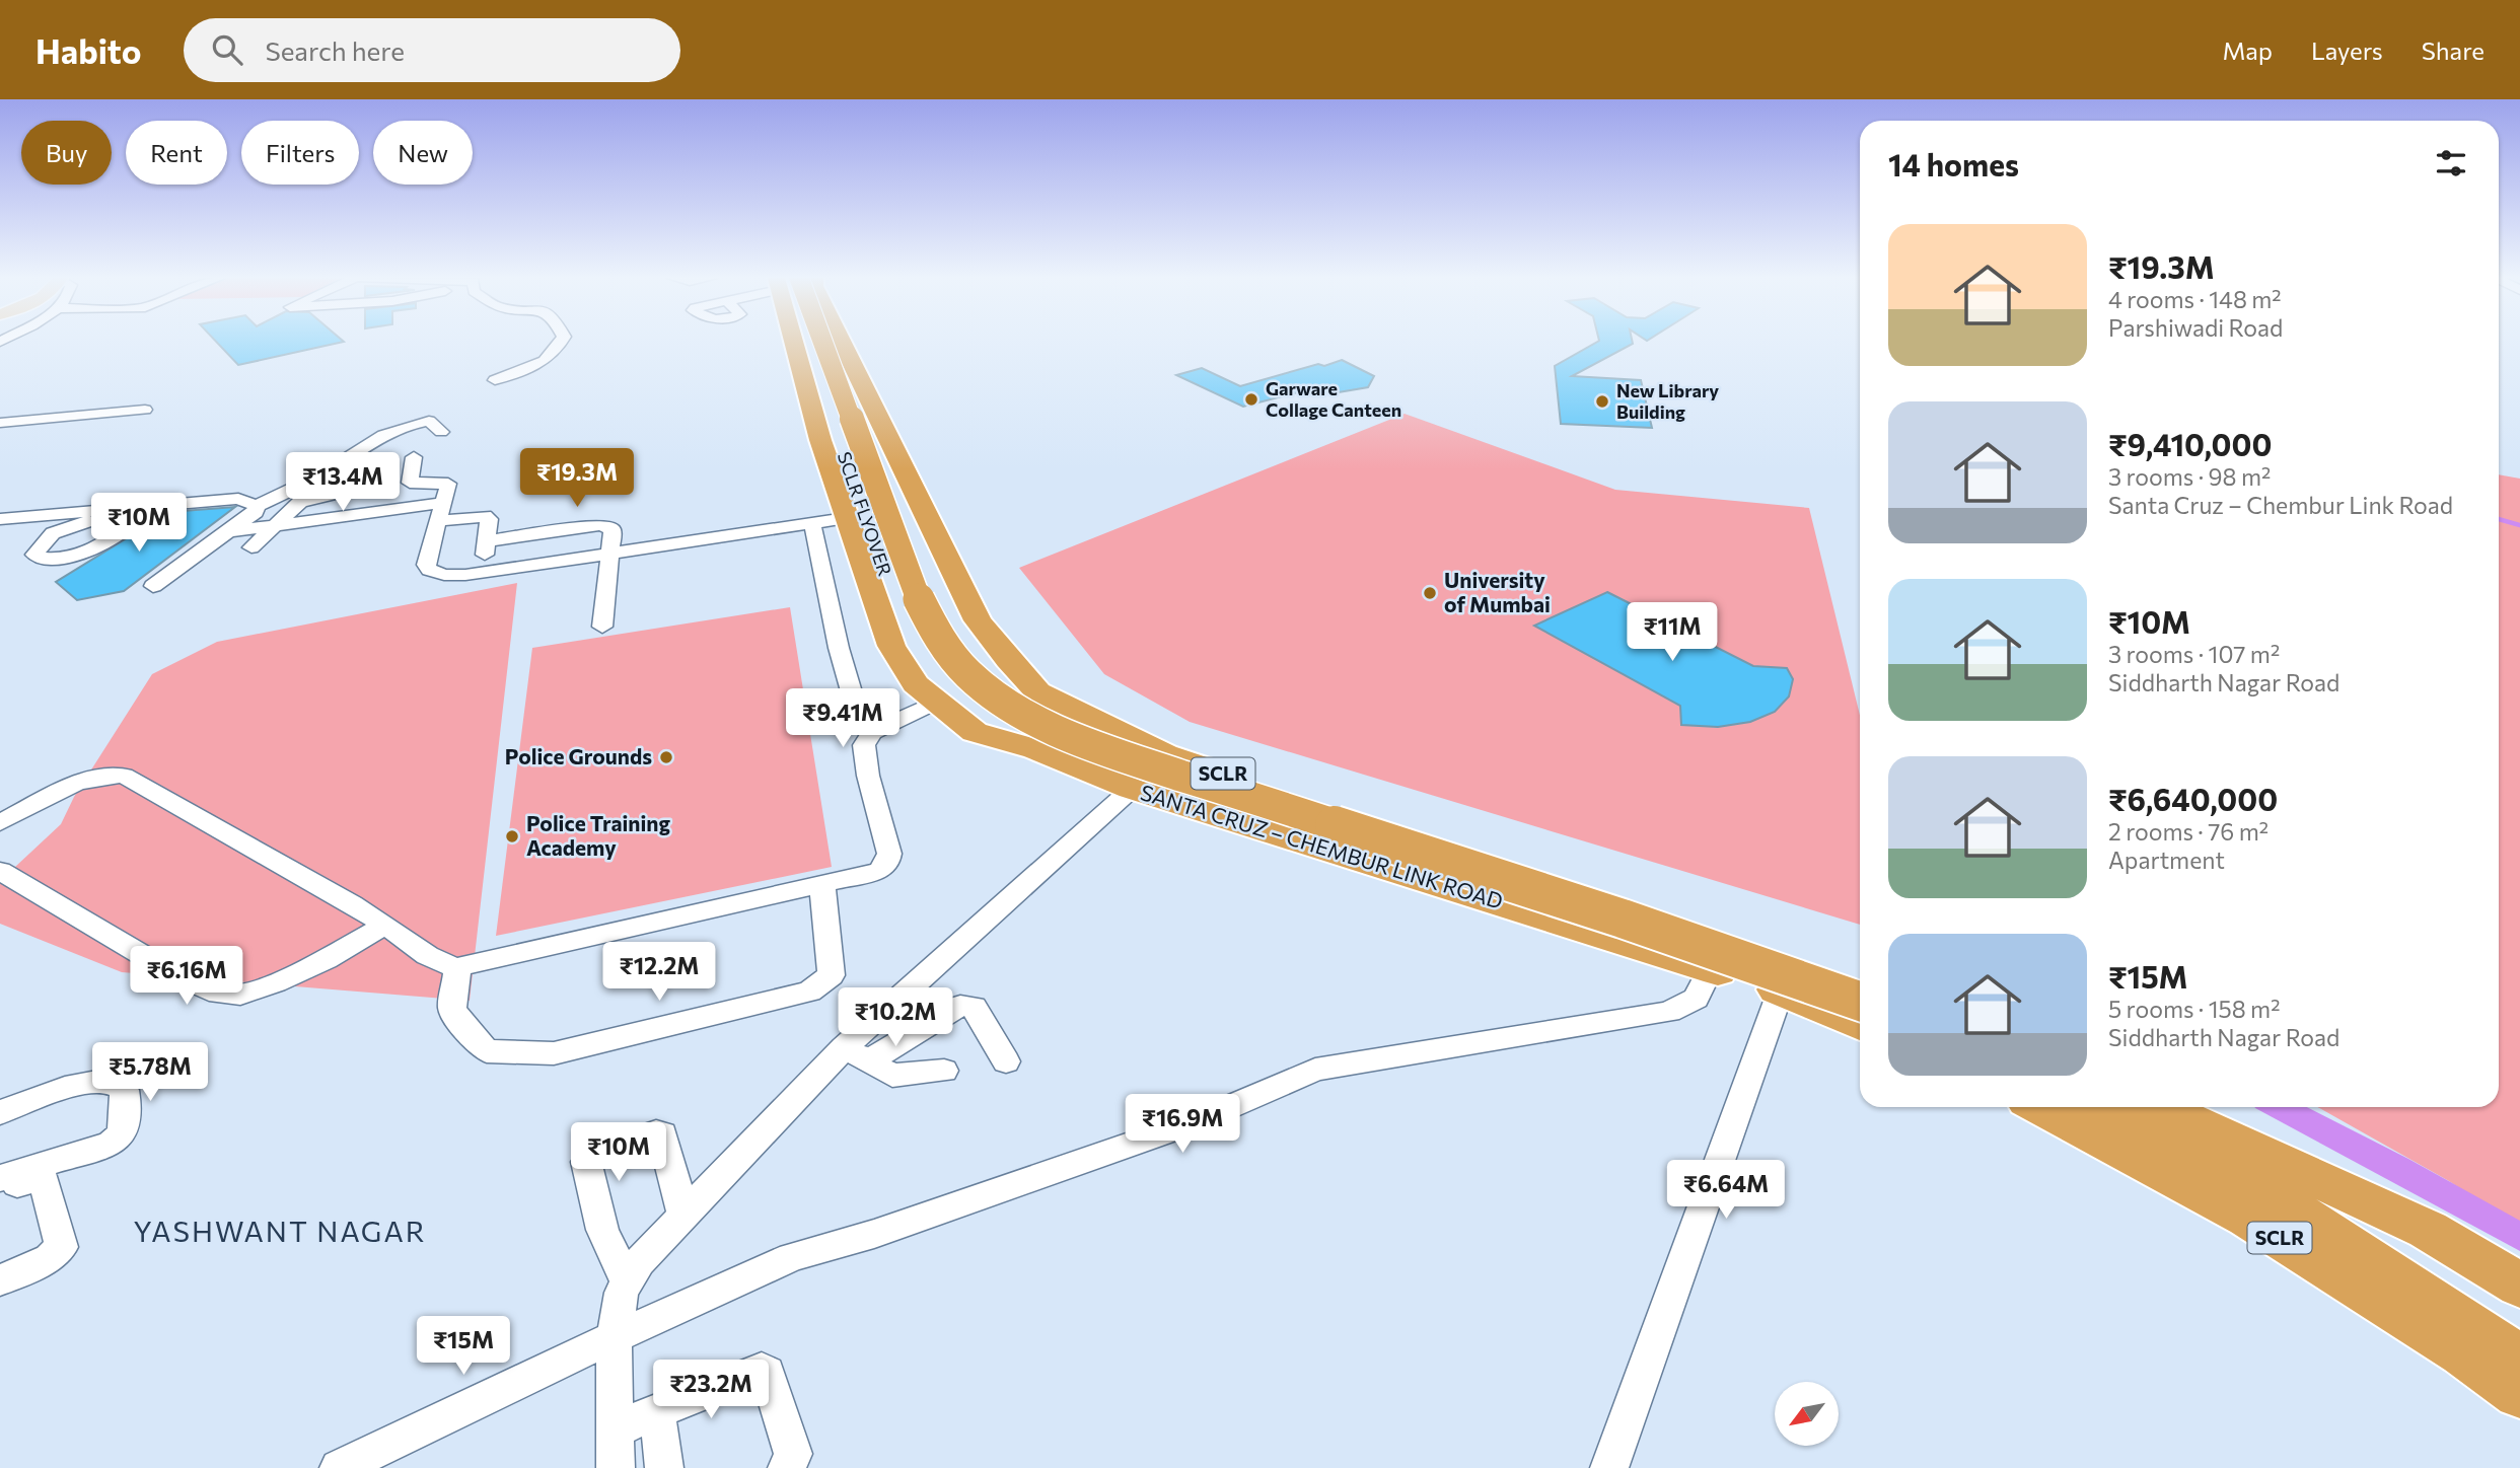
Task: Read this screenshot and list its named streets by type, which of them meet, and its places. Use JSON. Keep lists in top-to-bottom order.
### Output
{
  "streets": {
    "highway": ["SCLR FLYOVER", "SCLR", "SANTA CRUZ – CHEMBUR LINK ROAD"]
  },
  "crossings": [
    ["SCLR FLYOVER", "SANTA CRUZ – CHEMBUR LINK ROAD"]
  ],
  "districts": ["YASHWANT NAGAR"],
  "places": [
    "Garware Collage Canteen",
    "New Library Building",
    "University of Mumbai",
    "Police Grounds",
    "Police Training Academy"
  ],
  "north": "bottom left",
  "page": {
    "header": "Habito",
    "search": "Search here",
    "nav": ["Map", "Layers", "Share"],
    "chip": [
      "Buy",
      "Rent",
      "Filters",
      "New"
    ],
    "heading": "14 homes",
    "list": [
      {
        "name": "₹19.3M",
        "note": "4 rooms · 148 m² · Parshiwadi Road"
      },
      {
        "name": "₹9,410,000",
        "note": "3 rooms · 98 m² · Santa Cruz – Chembur Link Road"
      },
      {
        "name": "₹10M",
        "note": "3 rooms · 107 m² · Siddharth Nagar Road"
      },
      {
        "name": "₹6,640,000",
        "note": "2 rooms · 76 m² · Apartment"
      },
      {
        "name": "₹15M",
        "note": "5 rooms · 158 m² · Siddharth Nagar Road"
      }
    ],
    "price": [
      "₹19.3M",
      "₹13.4M",
      "₹10M",
      "₹11M",
      "₹9.41M",
      "₹12.2M",
      "₹6.16M",
      "₹10.2M",
      "₹5.78M",
      "₹16.9M",
      "₹10M",
      "₹6.64M",
      "₹15M",
      "₹23.2M"
    ]
  }
}
